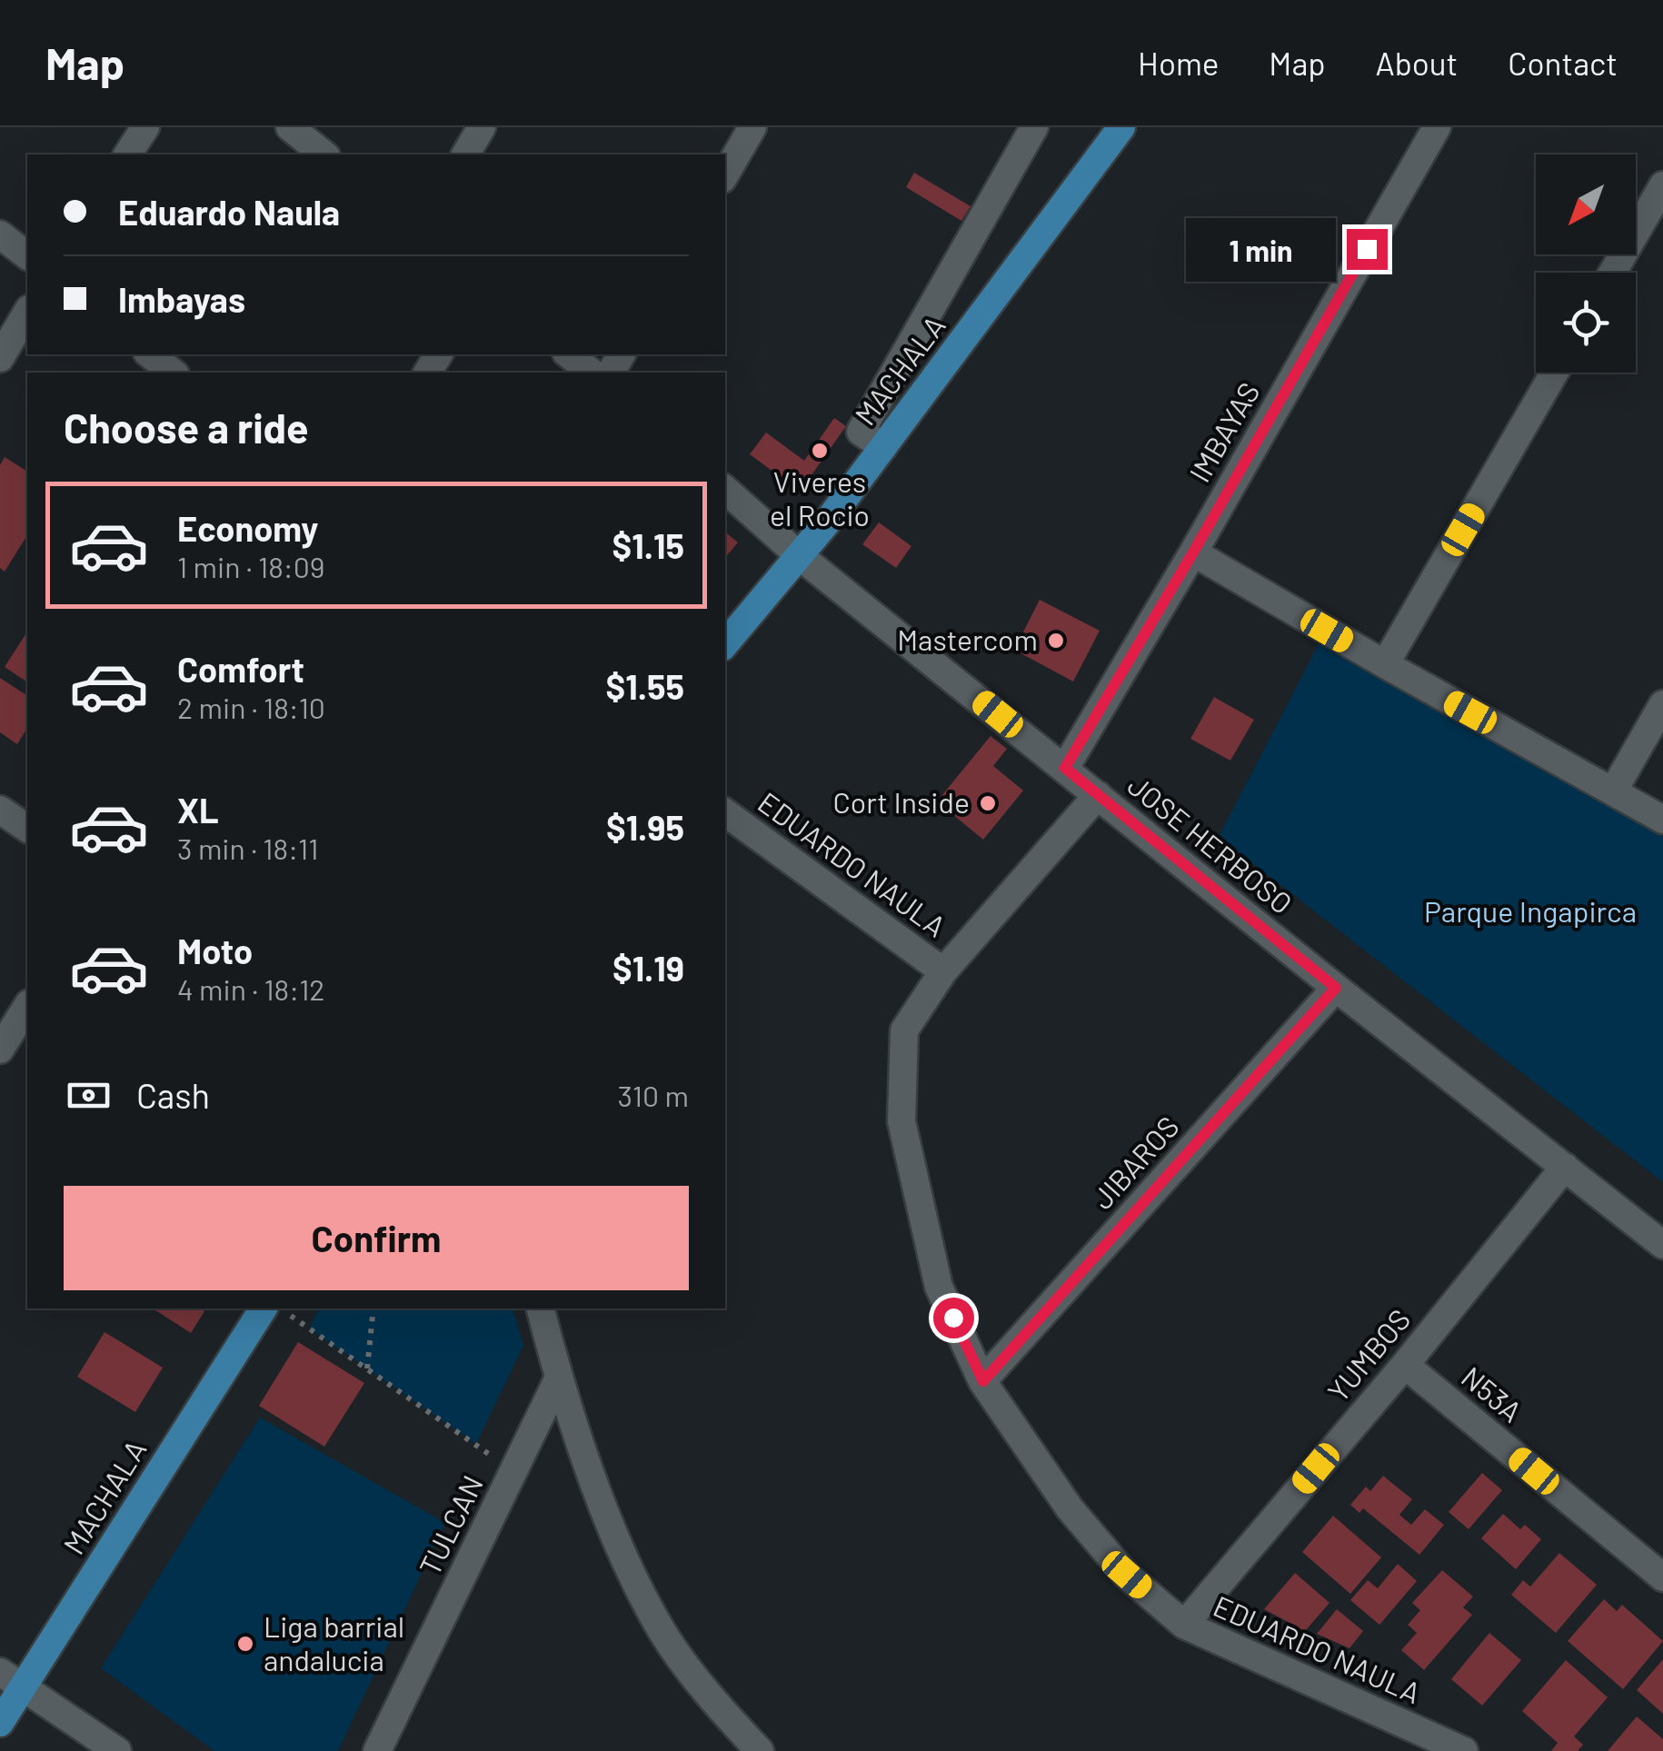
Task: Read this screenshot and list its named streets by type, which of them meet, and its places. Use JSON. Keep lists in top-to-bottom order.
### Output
{
  "streets": {
    "main road": ["MACHALA"],
    "street": [
      "IMBAYAS",
      "JOSE HERBOSO",
      "EDUARDO NAULA",
      "JIBAROS",
      "YUMBOS",
      "N53A",
      "TULCAN"
    ]
  },
  "crossings": [
    ["MACHALA", "JOSE HERBOSO"],
    ["IMBAYAS", "JOSE HERBOSO"],
    ["JOSE HERBOSO", "EDUARDO NAULA"],
    ["JOSE HERBOSO", "JIBAROS"],
    ["JOSE HERBOSO", "YUMBOS"],
    ["EDUARDO NAULA", "JIBAROS"],
    ["EDUARDO NAULA", "YUMBOS"],
    ["YUMBOS", "N53A"]
  ],
  "parks": ["Parque Ingapirca"],
  "places": [
    "Viveres el Rocio",
    "Mastercom",
    "Cort Inside",
    "Liga barrial andalucia"
  ],
  "north": "bottom left",
  "page": {
    "header": "Map",
    "nav": [
      "Home",
      "Map",
      "About",
      "Contact"
    ],
    "banner": ["Eduardo Naula", "Imbayas"],
    "bubble": "1 min",
    "heading": "Choose a ride",
    "list": [
      {
        "name": "Economy",
        "note": "1 min · 18:09",
        "value": "$1.15"
      },
      {
        "name": "Comfort",
        "note": "2 min · 18:10",
        "value": "$1.55"
      },
      {
        "name": "XL",
        "note": "3 min · 18:11",
        "value": "$1.95"
      },
      {
        "name": "Moto",
        "note": "4 min · 18:12",
        "value": "$1.19"
      }
    ],
    "pay": ["Cash", "310 m"],
    "buttons": "Confirm"
  }
}
